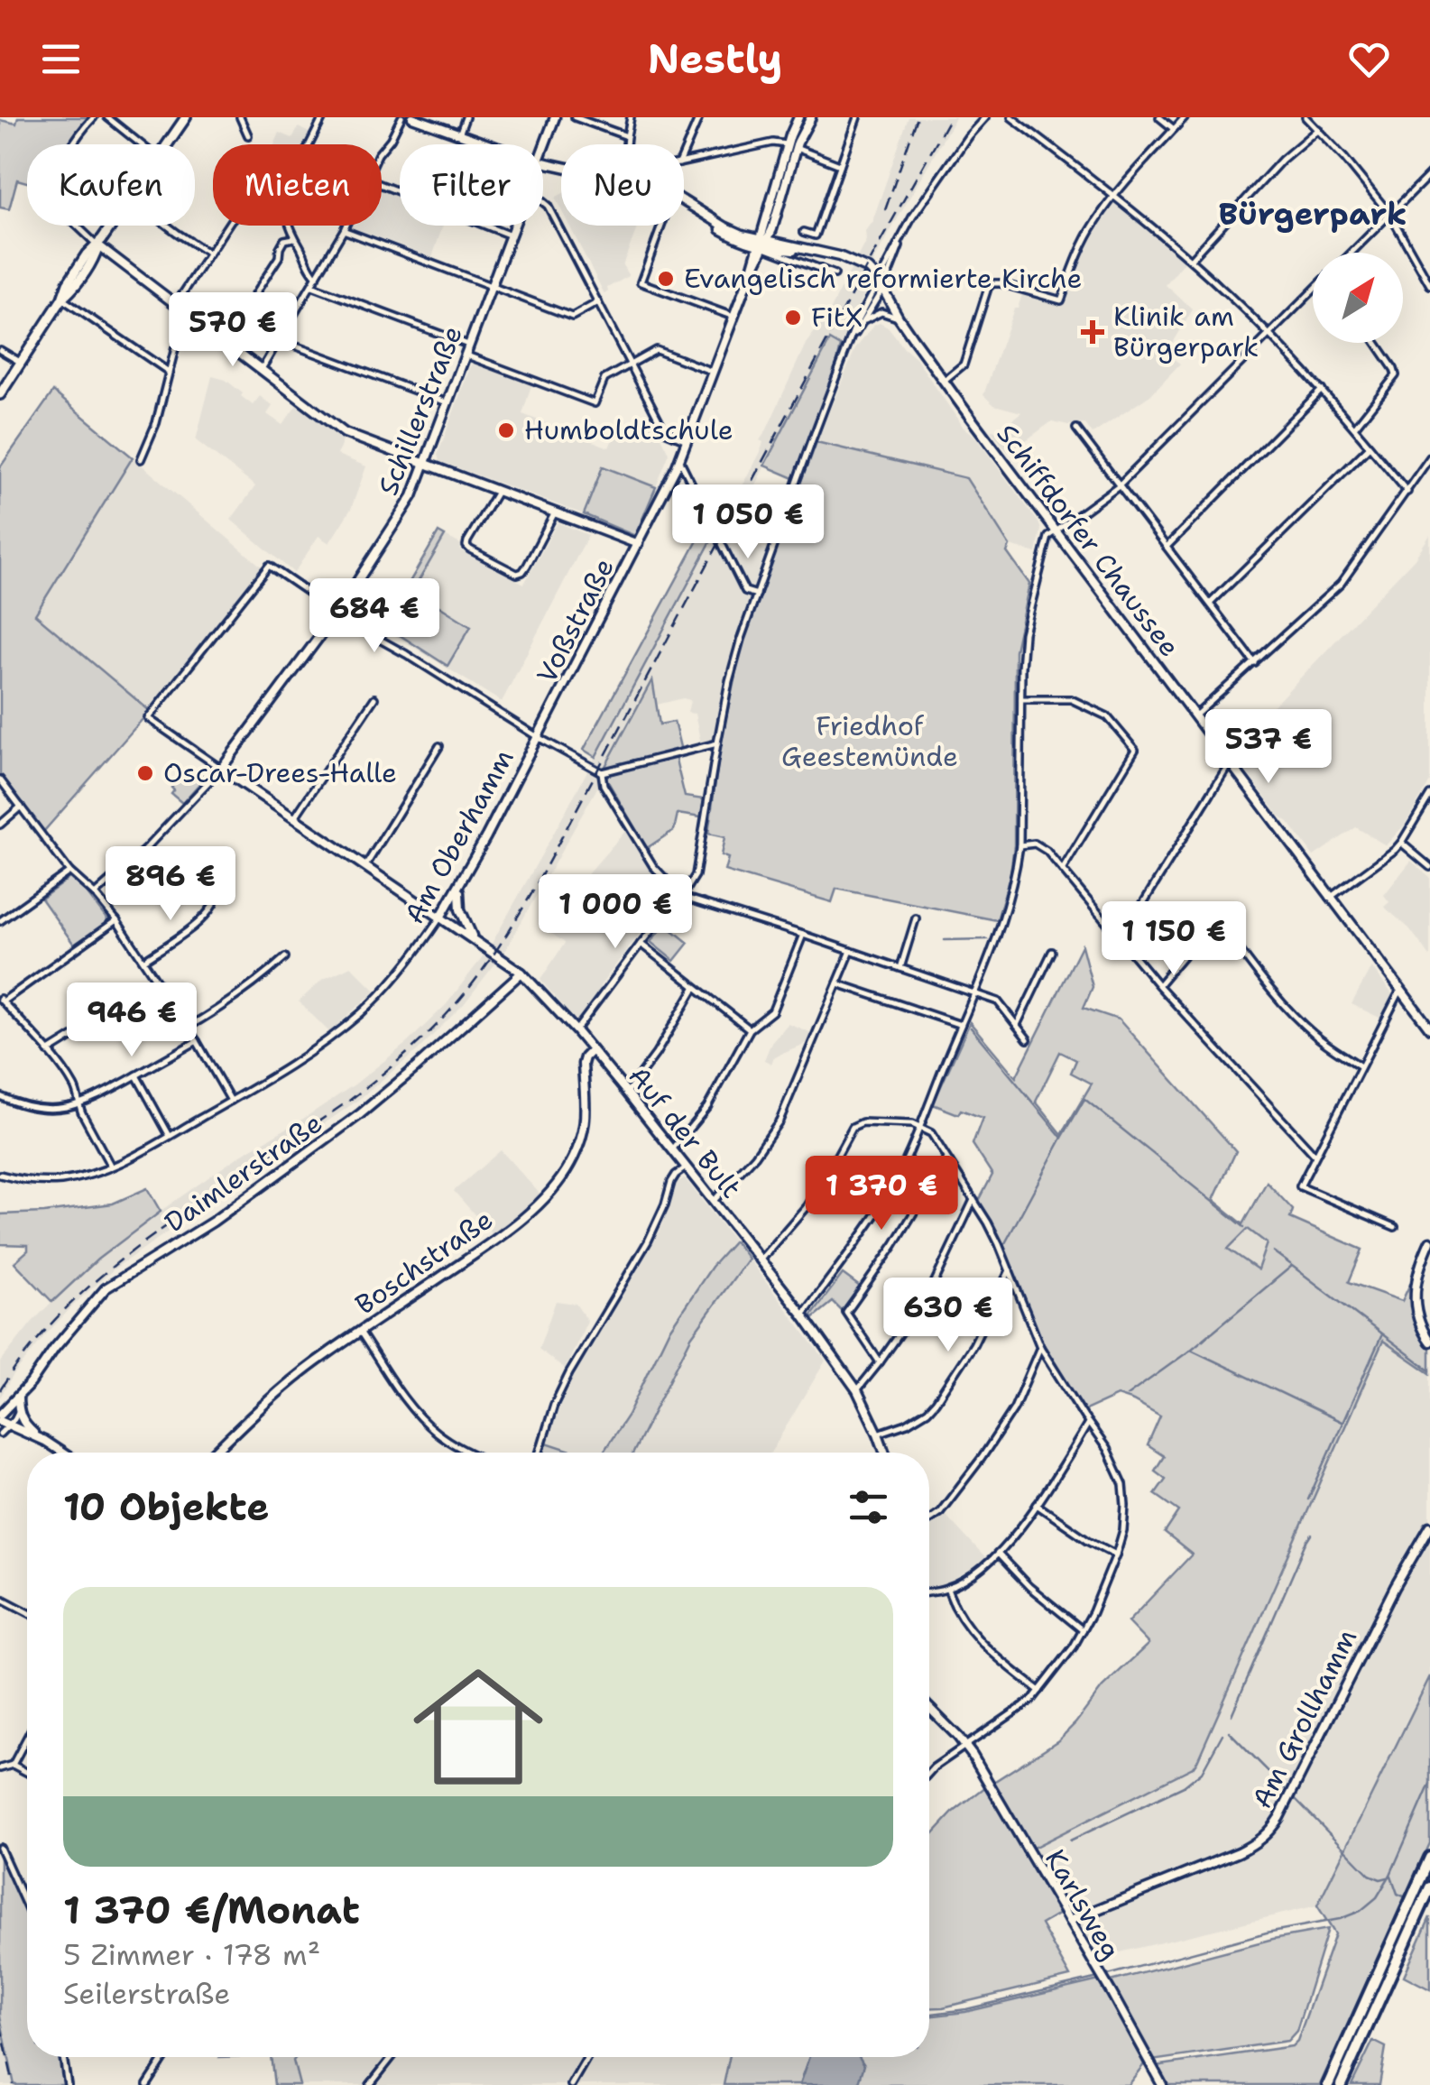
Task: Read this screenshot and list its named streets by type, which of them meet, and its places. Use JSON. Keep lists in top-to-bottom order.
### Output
{
  "streets": {
    "street": [
      "Schillerstraße",
      "Schiffdorfer Chaussee",
      "Voßstraße",
      "Am Oberhamm",
      "Auf der Bult",
      "Daimlerstraße",
      "Boschstraße",
      "Am Grollhamm",
      "Karlsweg"
    ]
  },
  "crossings": [
    ["Schillerstraße", "Auf der Bult"],
    ["Voßstraße", "Am Oberhamm"],
    ["Am Oberhamm", "Auf der Bult"],
    ["Auf der Bult", "Daimlerstraße"],
    ["Auf der Bult", "Boschstraße"],
    ["Am Grollhamm", "Karlsweg"]
  ],
  "districts": ["Bürgerpark"],
  "parks": ["Friedhof Geestemünde"],
  "places": {
    "other": [
      "Evangelisch reformierte Kirche",
      "FitX",
      "Humboldtschule",
      "Oscar-Drees-Halle"
    ],
    "health": ["Klinik am Bürgerpark"]
  },
  "north": "top right",
  "page": {
    "header": "Nestly",
    "chip": [
      "Kaufen",
      "Mieten",
      "Filter",
      "Neu"
    ],
    "price": [
      "570 €",
      "1 050 €",
      "684 €",
      "537 €",
      "896 €",
      "1 000 €",
      "1 150 €",
      "946 €",
      "1 370 €",
      "630 €"
    ],
    "heading": "10 Objekte",
    "list": [
      {
        "name": "1 370 €/Monat",
        "note": "5 Zimmer · 178 m² · Seilerstraße"
      }
    ]
  }
}
